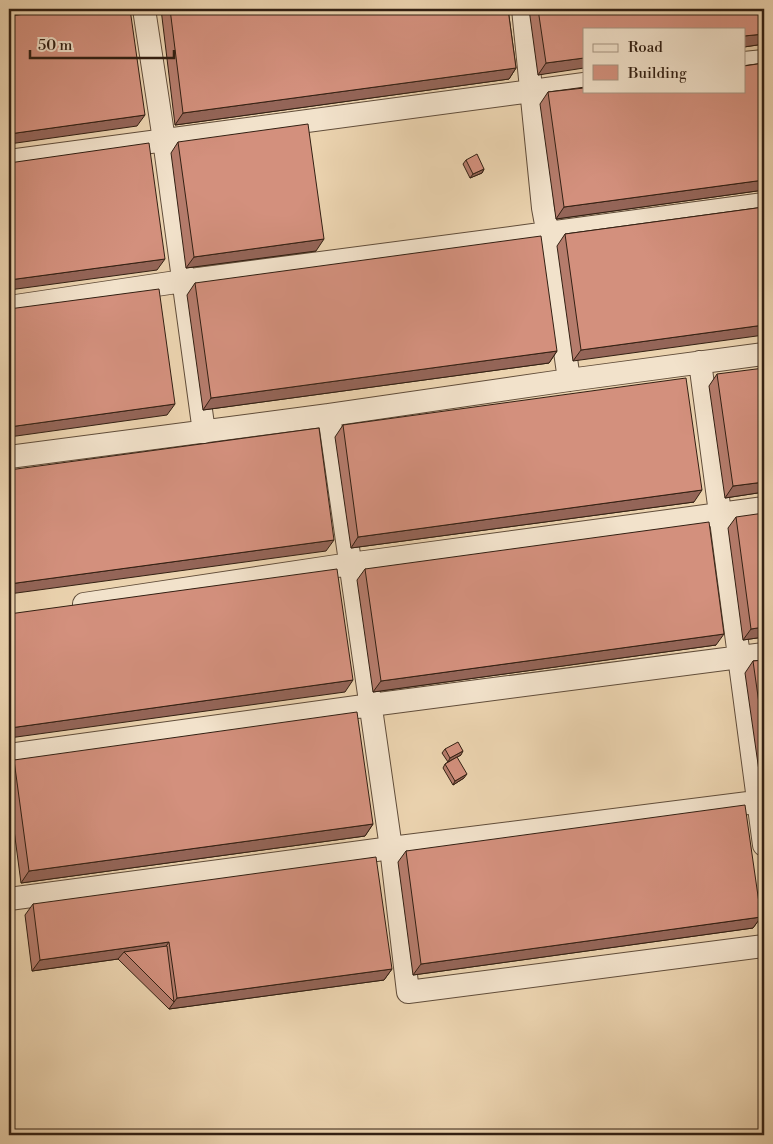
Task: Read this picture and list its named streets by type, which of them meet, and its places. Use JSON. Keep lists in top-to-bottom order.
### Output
{
  "legend": ["Road", "Building"],
  "scale_bar": "50 m"
}
